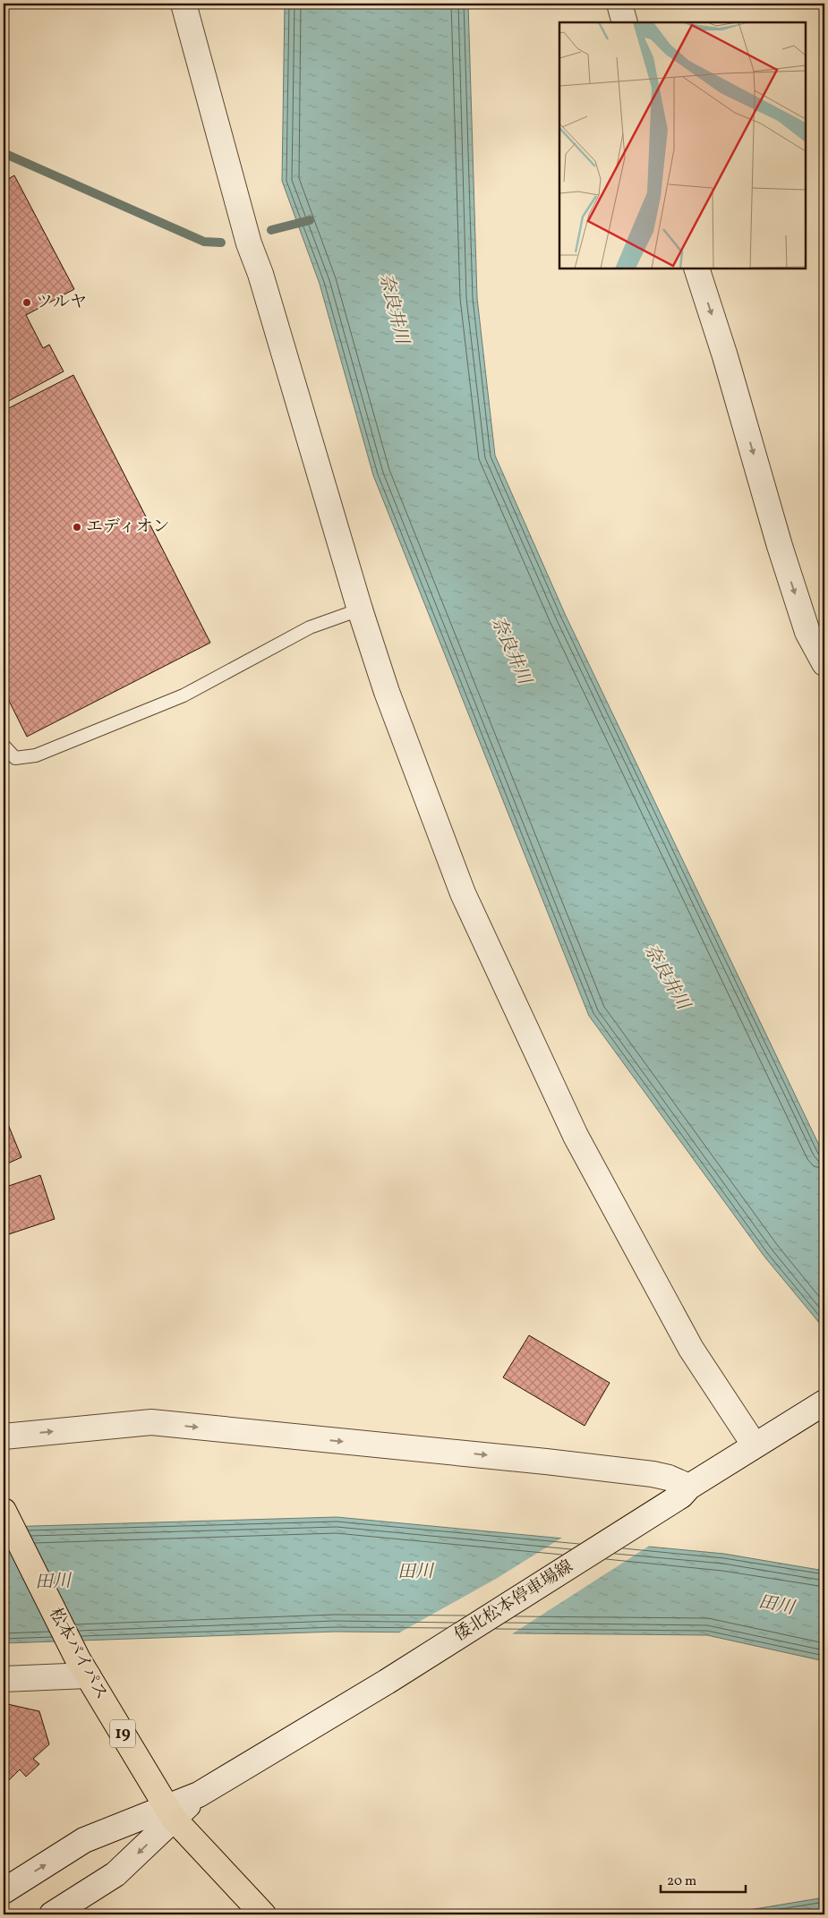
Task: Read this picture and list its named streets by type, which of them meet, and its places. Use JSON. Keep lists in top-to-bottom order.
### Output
{
  "streets": {
    "highway": ["松本バイパス", "19"],
    "street": ["倭北松本停車場線"]
  },
  "crossings": [
    ["倭北松本停車場線", "松本バイパス"]
  ],
  "water": ["奈良井川", "田川"],
  "places": ["ツルヤ", "エディオン"],
  "scale_bar": "20 m"
}
